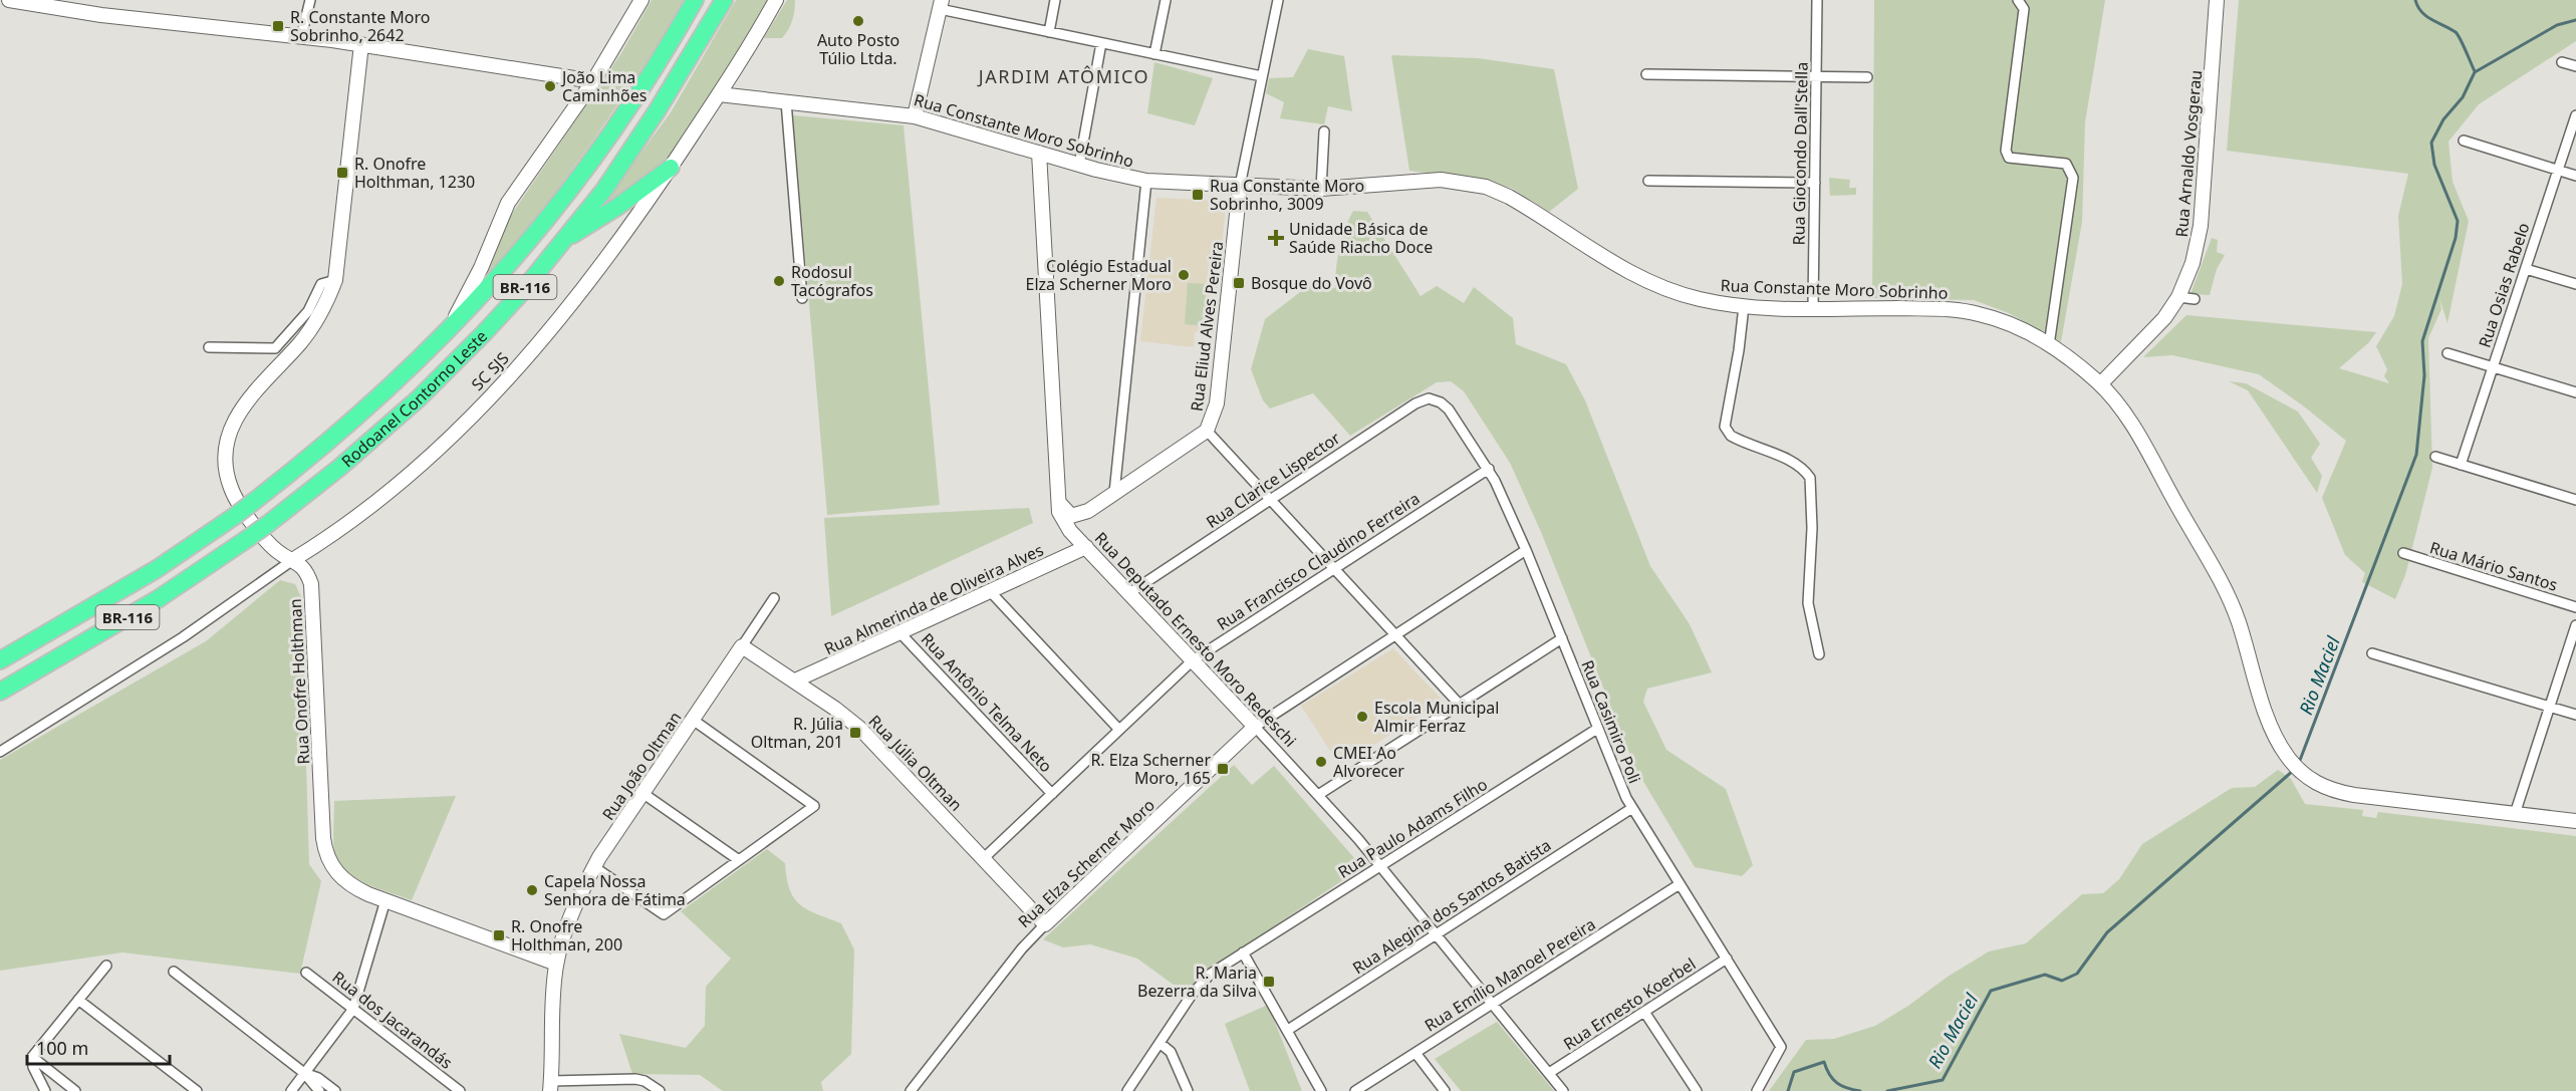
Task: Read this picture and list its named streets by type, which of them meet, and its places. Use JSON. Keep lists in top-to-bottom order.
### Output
{
  "streets": {
    "highway": ["BR-116", "Rodoanel Contorno Leste"],
    "street": [
      "Rua Constante Moro Sobrinho",
      "Rua Giocondo Dall'Stella",
      "Rua Arnaldo Vosgerau",
      "Rua Osias Rabelo",
      "Rua Eliud Alves Pereira",
      "SC SJS",
      "Rua Clarice Lispector",
      "Rua Francisco Claudino Ferreira",
      "Rua Mário Santos",
      "Rua Almerinda de Oliveira Alves",
      "Rua Deputado Ernesto Moro Redeschi",
      "Rua Onofre Holthman",
      "Rua Antônio Telma Neto",
      "Rua Casimiro Poli",
      "Rua Júlia Oltman",
      "Rua João Oltman",
      "Rua Paulo Adams Filho",
      "Rua Elza Scherner Moro",
      "Rua Alegina dos Santos Batista",
      "Rua Emílio Manoel Pereira",
      "Rua Ernesto Koerbel",
      "Rua dos Jacarandás"
    ]
  },
  "crossings": [
    ["Rua Constante Moro Sobrinho", "Rua Giocondo Dall'Stella"],
    ["Rua Constante Moro Sobrinho", "Rua Arnaldo Vosgerau"],
    ["Rua Constante Moro Sobrinho", "Rua Eliud Alves Pereira"],
    ["Rua Constante Moro Sobrinho", "SC SJS"],
    ["Rua Constante Moro Sobrinho", "Rua Deputado Ernesto Moro Redeschi"],
    ["Rua Eliud Alves Pereira", "Rua Clarice Lispector"],
    ["Rua Eliud Alves Pereira", "Rua Francisco Claudino Ferreira"],
    ["Rua Eliud Alves Pereira", "Rua Elza Scherner Moro"],
    ["SC SJS", "Rua Onofre Holthman"],
    ["Rua Clarice Lispector", "Rua Deputado Ernesto Moro Redeschi"],
    ["Rua Clarice Lispector", "Rua Casimiro Poli"],
    ["Rua Francisco Claudino Ferreira", "Rua Deputado Ernesto Moro Redeschi"],
    ["Rua Francisco Claudino Ferreira", "Rua Antônio Telma Neto"],
    ["Rua Francisco Claudino Ferreira", "Rua Casimiro Poli"],
    ["Rua Francisco Claudino Ferreira", "Rua Júlia Oltman"],
    ["Rua Almerinda de Oliveira Alves", "Rua Deputado Ernesto Moro Redeschi"],
    ["Rua Almerinda de Oliveira Alves", "Rua Antônio Telma Neto"],
    ["Rua Almerinda de Oliveira Alves", "Rua Júlia Oltman"],
    ["Rua Deputado Ernesto Moro Redeschi", "Rua Paulo Adams Filho"],
    ["Rua Deputado Ernesto Moro Redeschi", "Rua Elza Scherner Moro"],
    ["Rua Deputado Ernesto Moro Redeschi", "Rua Alegina dos Santos Batista"],
    ["Rua Deputado Ernesto Moro Redeschi", "Rua Emílio Manoel Pereira"],
    ["Rua Deputado Ernesto Moro Redeschi", "Rua Ernesto Koerbel"],
    ["Rua Onofre Holthman", "Rua João Oltman"],
    ["Rua Casimiro Poli", "Rua Paulo Adams Filho"],
    ["Rua Casimiro Poli", "Rua Elza Scherner Moro"],
    ["Rua Casimiro Poli", "Rua Alegina dos Santos Batista"],
    ["Rua Casimiro Poli", "Rua Emílio Manoel Pereira"],
    ["Rua Casimiro Poli", "Rua Ernesto Koerbel"],
    ["Rua Júlia Oltman", "Rua João Oltman"],
    ["Rua Júlia Oltman", "Rua Elza Scherner Moro"]
  ],
  "districts": ["JARDIM ATÔMICO"],
  "water": ["Rio Maciel"],
  "places": {
    "other": [
      "Auto Posto Túlio Ltda.",
      "João Lima Caminhões",
      "Colégio Estadual Elza Scherner Moro",
      "Rodosul Tacógrafos",
      "Escola Municipal Almir Ferraz",
      "CMEI Ao Alvorecer",
      "Capela Nossa Senhora de Fátima"
    ],
    "transit": [
      "R. Constante Moro Sobrinho, 2642",
      "R. Onofre Holthman, 1230",
      "Rua Constante Moro Sobrinho, 3009",
      "Bosque do Vovô",
      "R. Júlia Oltman, 201",
      "R. Elza Scherner Moro, 165",
      "R. Onofre Holthman, 200",
      "R. Maria Bezerra da Silva"
    ],
    "health": ["Unidade Básica de Saúde Riacho Doce"]
  },
  "scale_bar": "100 m"
}
